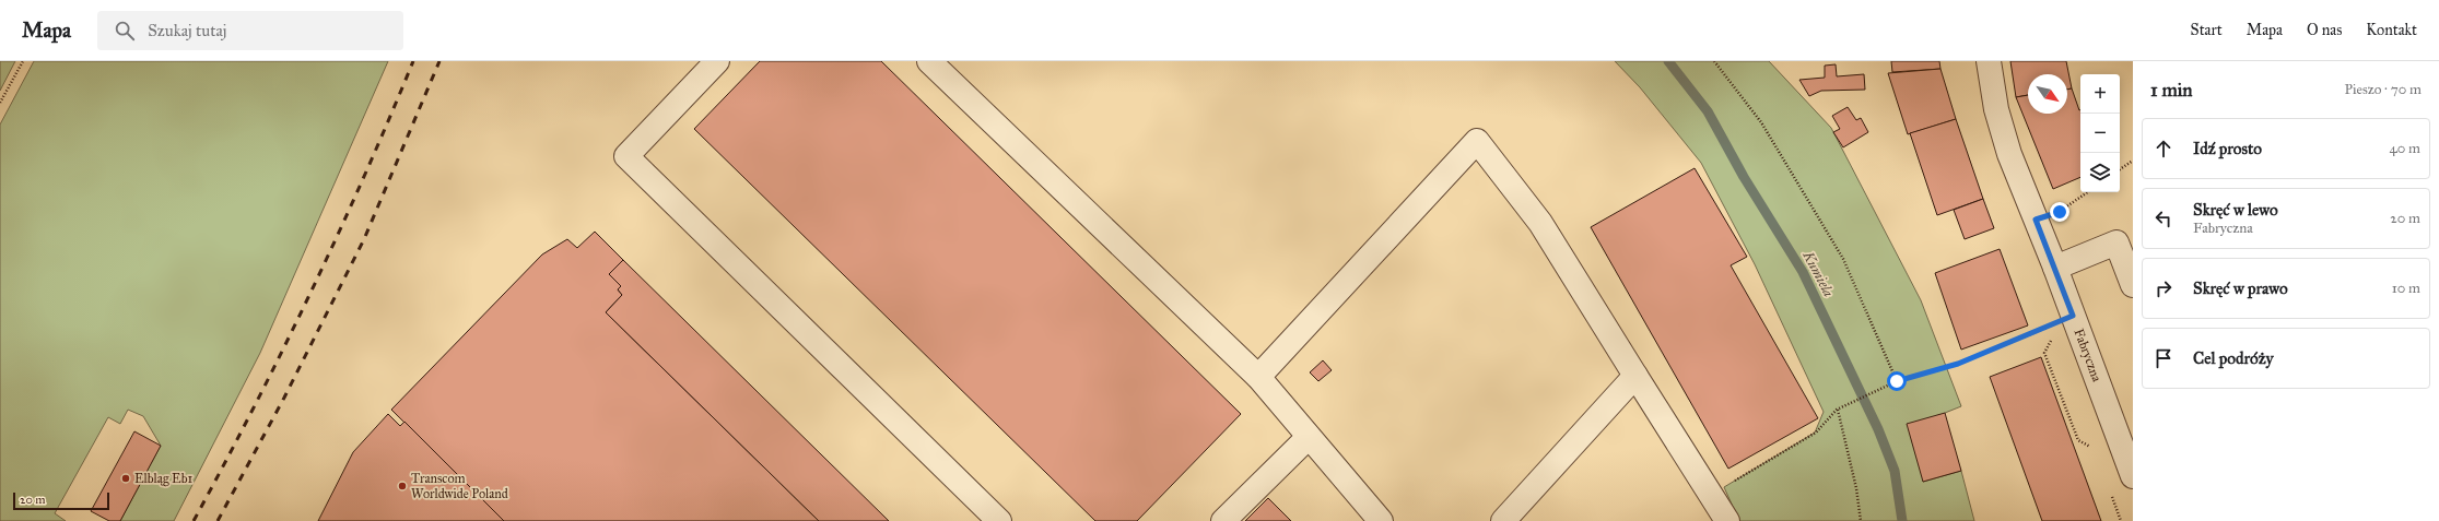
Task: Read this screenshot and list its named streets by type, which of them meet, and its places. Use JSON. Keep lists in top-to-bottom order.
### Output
{
  "streets": {
    "street": ["Fabryczna"]
  },
  "water": ["Kumiela"],
  "places": ["Elbląg Eb1", "Transcom Worldwide Poland"],
  "scale_bar": "20 m",
  "north": "bottom right",
  "page": {
    "header": "Mapa",
    "search": "Szukaj tutaj",
    "nav": [
      "Start",
      "Mapa",
      "O nas",
      "Kontakt"
    ],
    "heading": ["1 min", "Pieszo · 70 m"],
    "map_buttons": ["+", "−"],
    "list": [
      ["Idź prosto", "40 m"],
      ["Skręć w lewo", "Fabryczna", "20 m"],
      ["Skręć w prawo", "10 m"],
      "Cel podróży"
    ],
    "scale": "20 m"
  }
}
